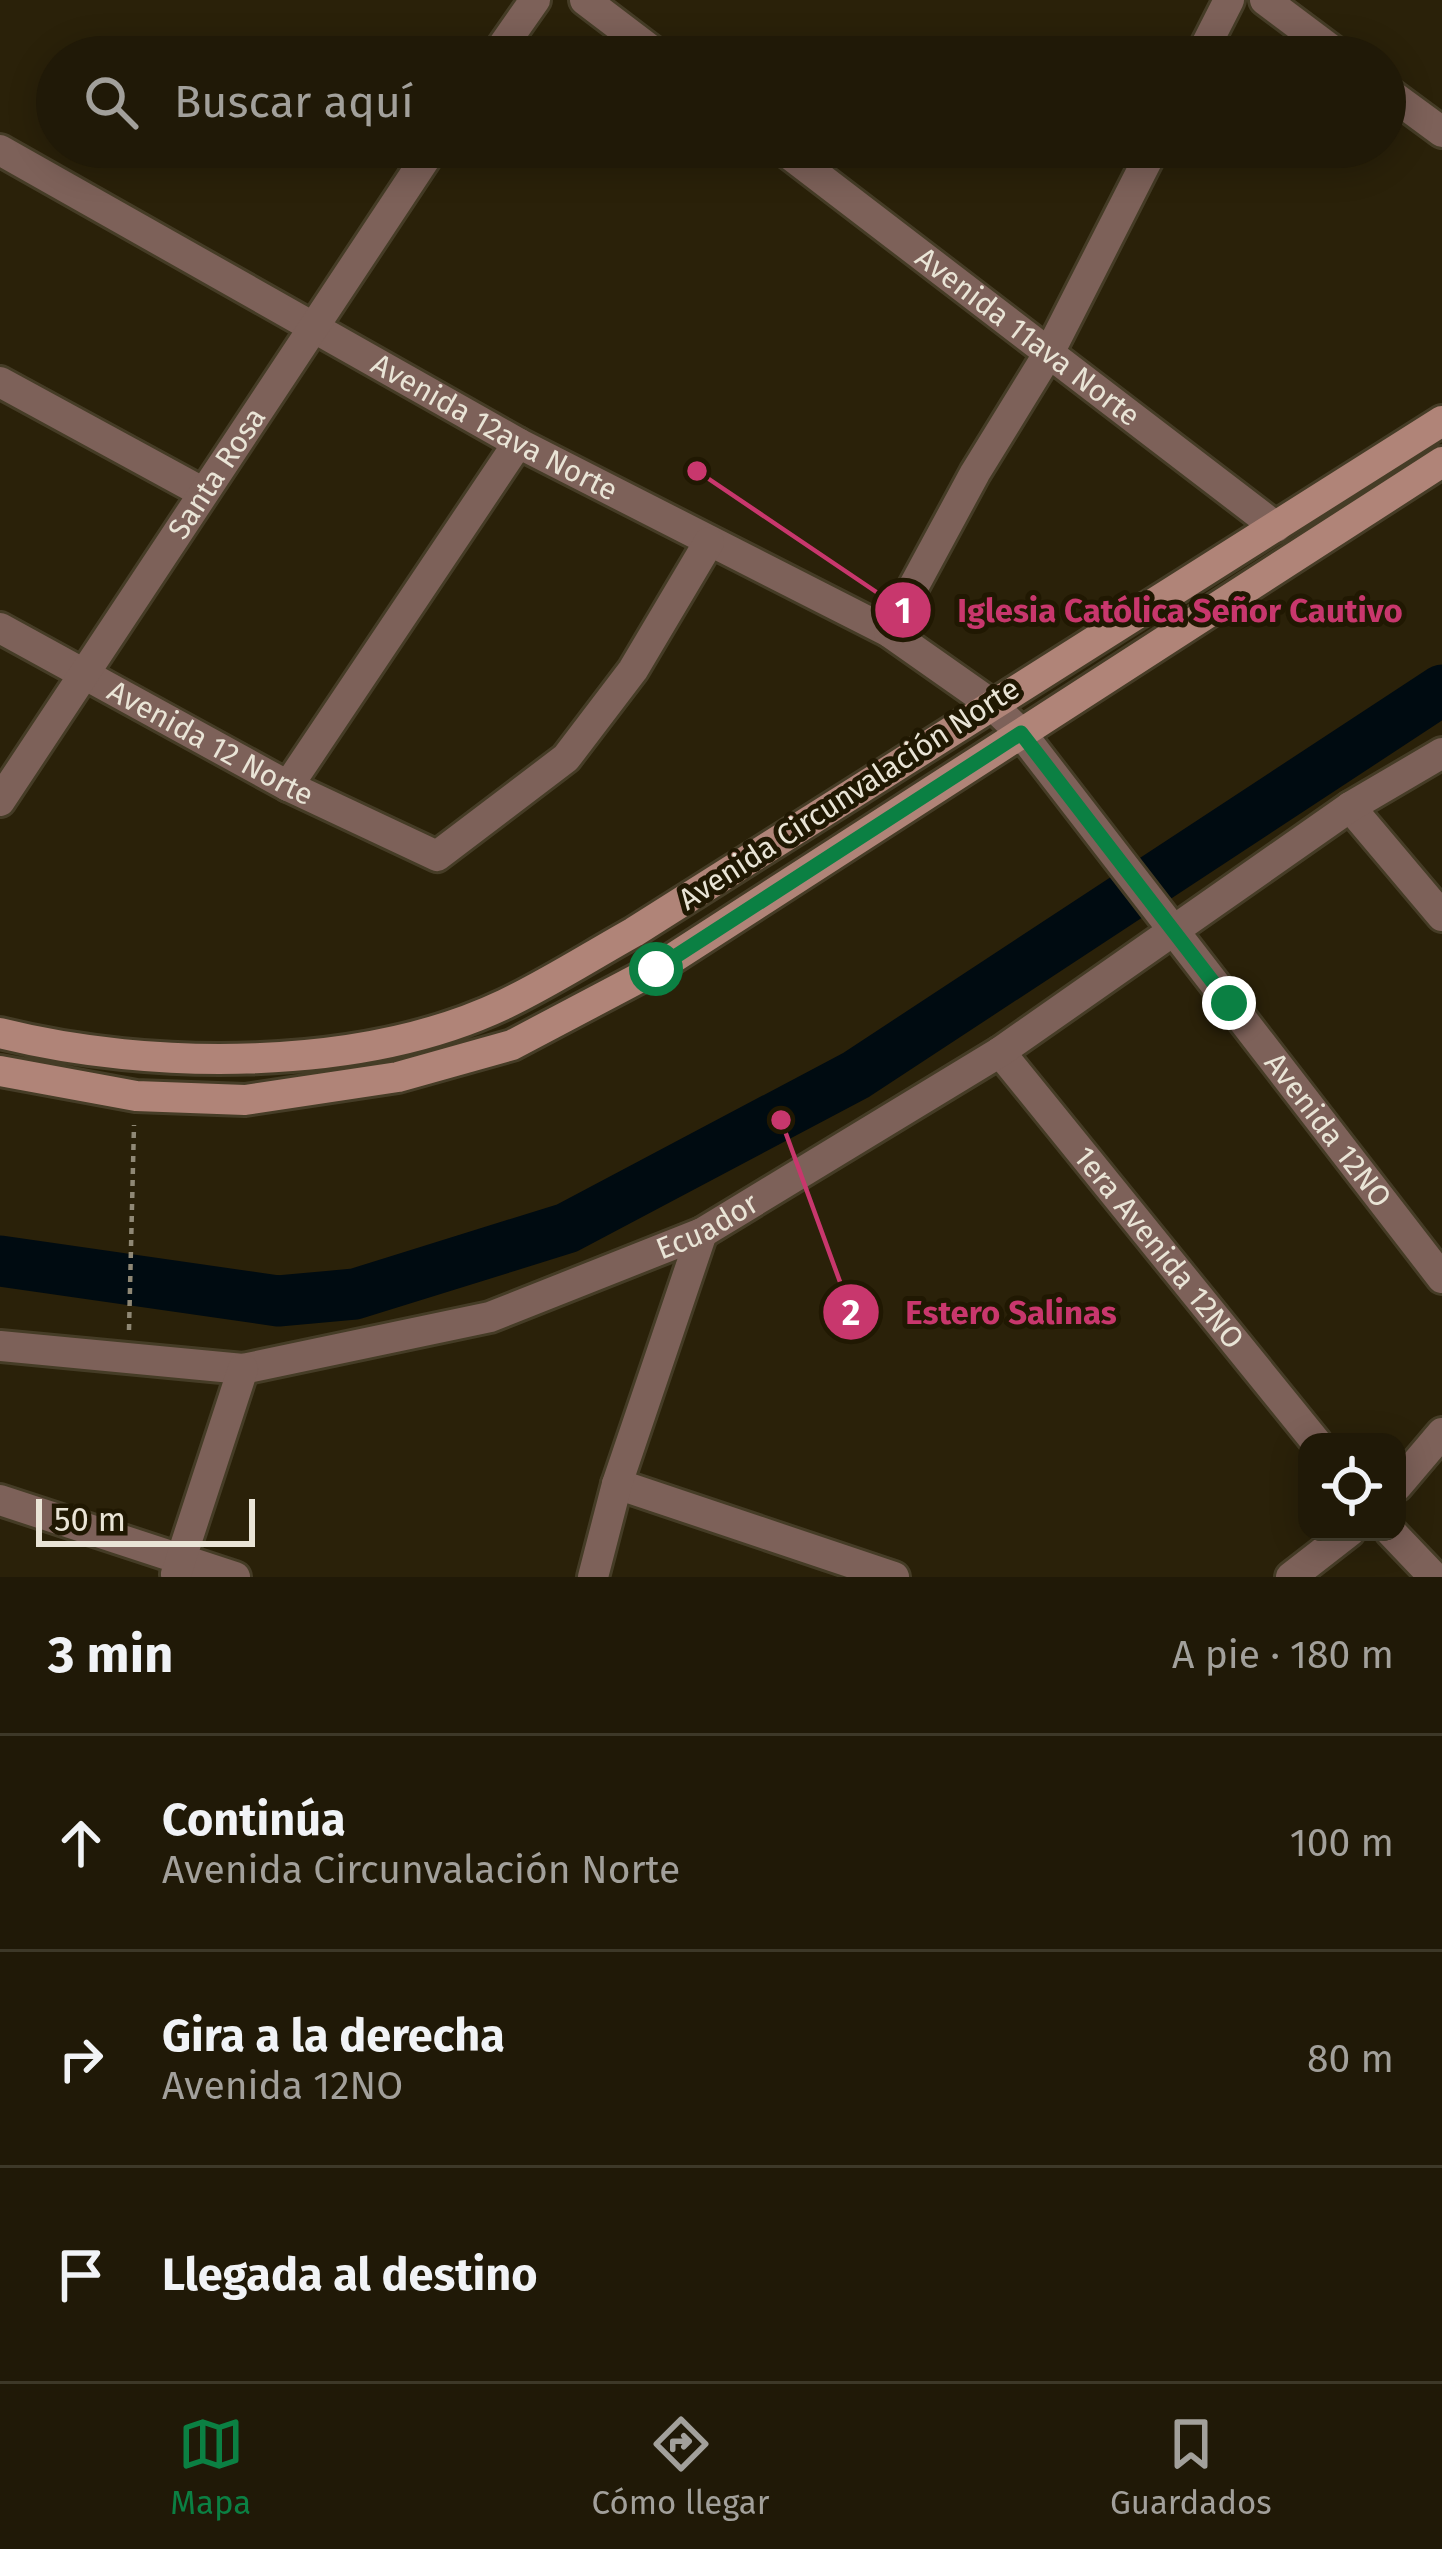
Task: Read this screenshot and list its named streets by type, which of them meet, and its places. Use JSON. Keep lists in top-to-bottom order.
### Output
{
  "streets": {
    "main road": ["Avenida Circunvalación Norte"],
    "street": [
      "Avenida 11ava Norte",
      "Avenida 12ava Norte",
      "Santa Rosa",
      "Avenida 12 Norte",
      "Avenida 12NO",
      "Ecuador",
      "1era Avenida 12NO"
    ]
  },
  "crossings": [
    ["Avenida 11ava Norte", "Avenida Circunvalación Norte"],
    ["Avenida 12ava Norte", "Santa Rosa"],
    ["Avenida 12ava Norte", "Avenida 12 Norte"],
    ["Avenida 12ava Norte", "Avenida Circunvalación Norte"],
    ["Avenida 12ava Norte", "Avenida 12NO"],
    ["Santa Rosa", "Avenida 12 Norte"],
    ["Avenida Circunvalación Norte", "Avenida 12NO"],
    ["Avenida 12NO", "Ecuador"],
    ["Ecuador", "1era Avenida 12NO"]
  ],
  "places": ["Iglesia Católica Señor Cautivo", "Estero Salinas"],
  "scale_bar": "50 m",
  "page": {
    "search": "Buscar aquí",
    "scale": "50 m",
    "heading": ["3 min", "A pie · 180 m"],
    "list": [
      ["Continúa", "Avenida Circunvalación Norte", "100 m"],
      ["Gira a la derecha", "Avenida 12NO", "80 m"],
      "Llegada al destino"
    ],
    "nav": ["Mapa", "Cómo llegar", "Guardados"]
  }
}
